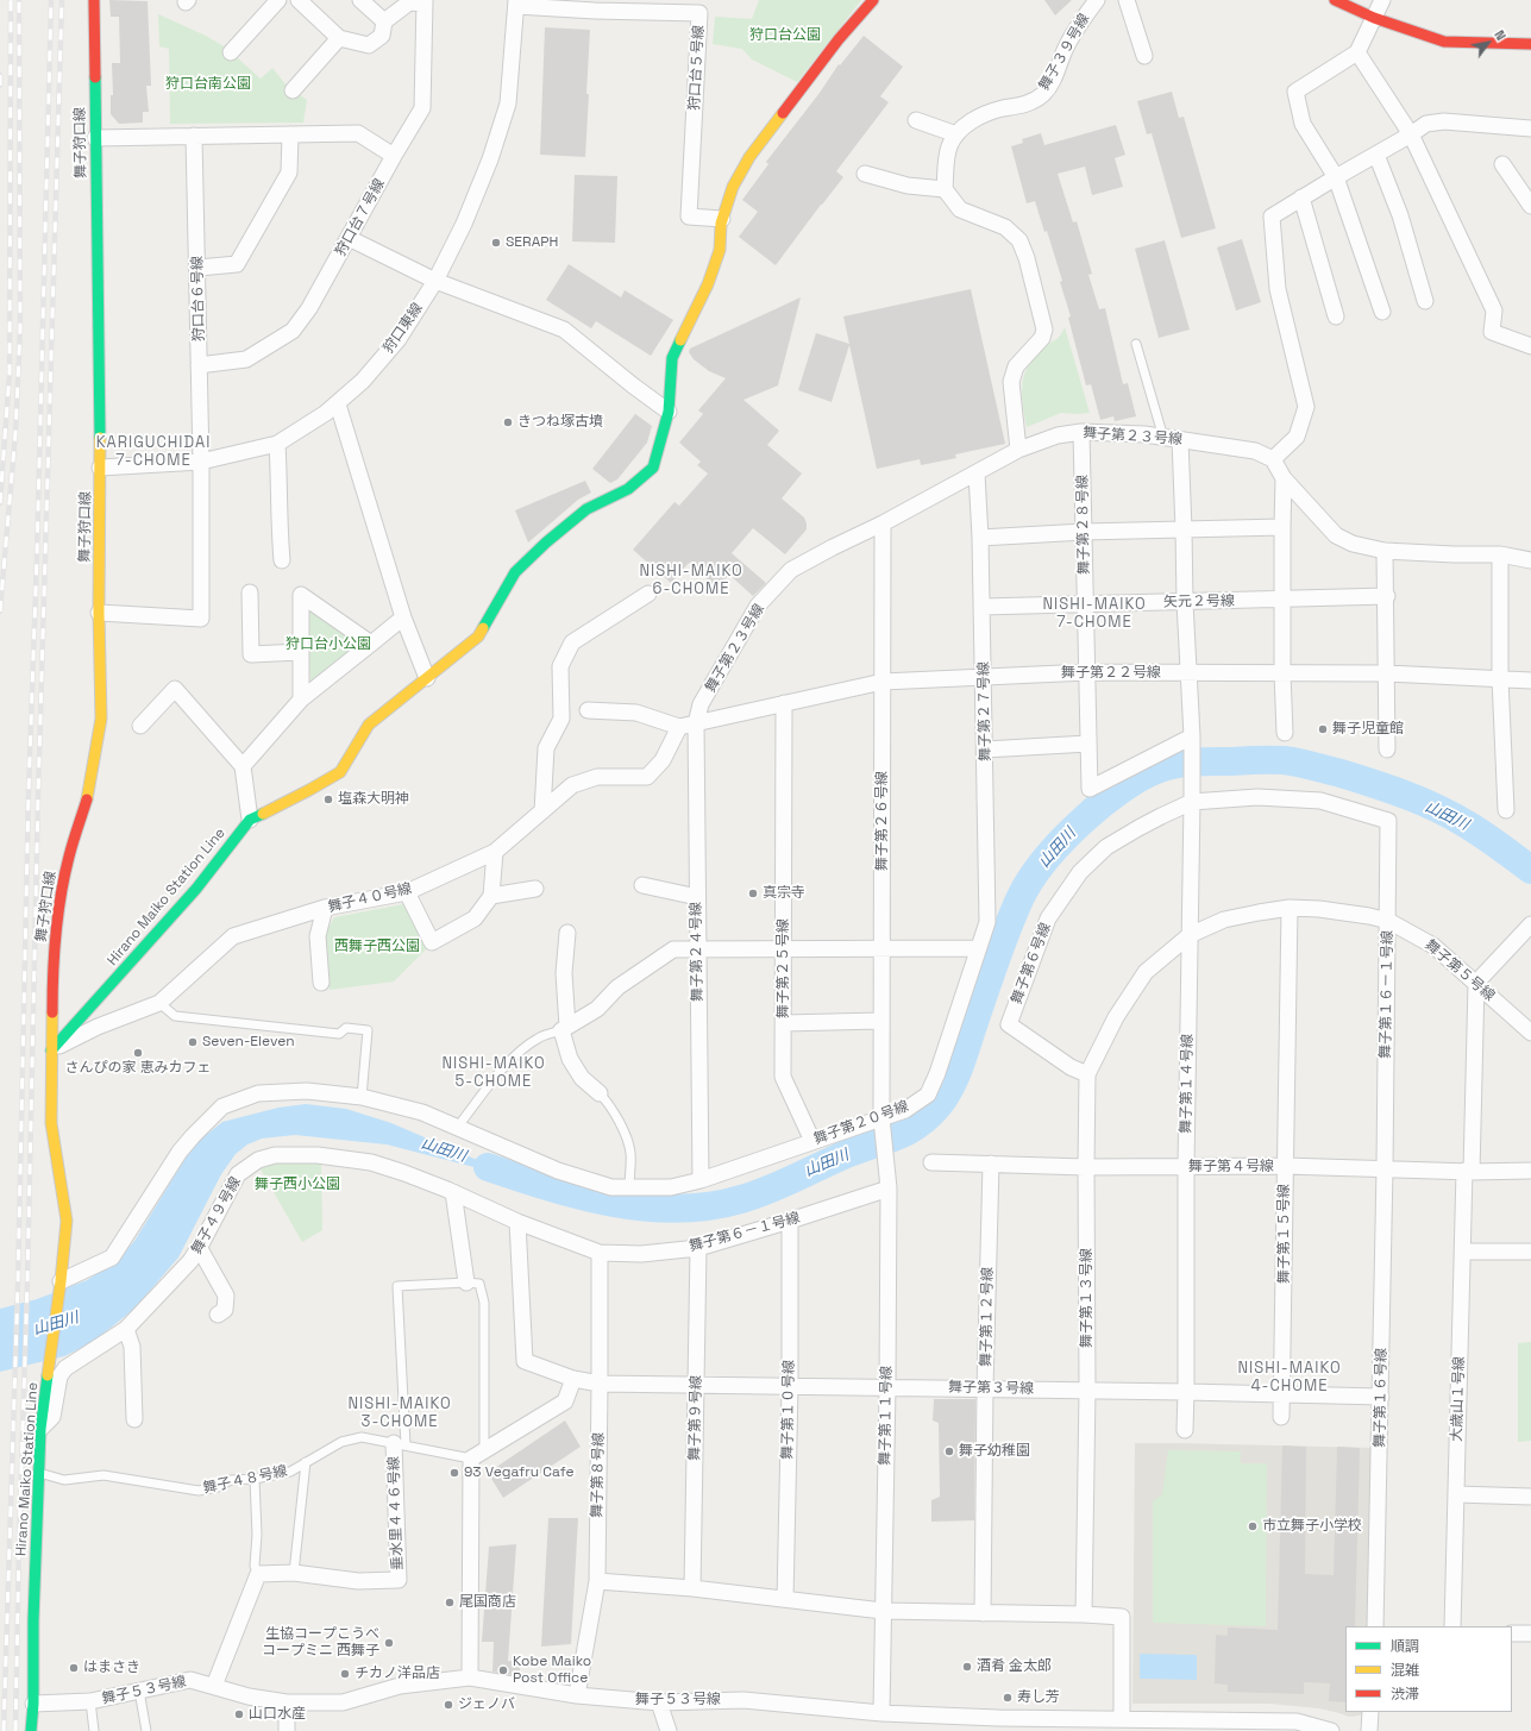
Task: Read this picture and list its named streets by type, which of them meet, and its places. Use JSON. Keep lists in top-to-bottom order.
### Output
{
  "streets": {
    "main road": ["舞子狩口線", "Hirano Maiko Station Line"],
    "street": [
      "舞子３９号線",
      "狩口台５号線",
      "狩口台７号線",
      "狩口台６号線",
      "狩口東線",
      "舞子第２３号線",
      "舞子第２８号線",
      "矢元２号線",
      "舞子第２２号線",
      "舞子第２７号線",
      "舞子第２６号線",
      "舞子４０号線",
      "舞子第２４号線",
      "舞子第６号線",
      "舞子第２５号線",
      "舞子第５号線",
      "舞子第１６－１号線",
      "舞子第１４号線",
      "舞子第２０号線",
      "舞子第４号線",
      "舞子４９号線",
      "舞子第６－１号線",
      "舞子第１５号線",
      "舞子第１３号線",
      "舞子第１２号線",
      "舞子第３号線",
      "舞子第１６号線",
      "大歳山１号線",
      "舞子第１０号線",
      "舞子第１１号線",
      "舞子第９号線",
      "舞子第８号線",
      "垂水里４４６号線",
      "舞子５３号線"
    ],
    "lane": ["舞子４８号線"]
  },
  "crossings": [
    ["狩口台５号線", "狩口東線"],
    ["狩口台５号線", "Hirano Maiko Station Line"],
    ["舞子狩口線", "狩口台６号線"],
    ["舞子狩口線", "狩口東線"],
    ["舞子狩口線", "Hirano Maiko Station Line"],
    ["舞子狩口線", "舞子４０号線"],
    ["狩口台７号線", "狩口台６号線"],
    ["狩口台６号線", "狩口東線"],
    ["舞子第２３号線", "舞子第２８号線"],
    ["舞子第２３号線", "舞子第２２号線"],
    ["舞子第２３号線", "舞子第２７号線"],
    ["舞子第２３号線", "舞子第２６号線"],
    ["舞子第２３号線", "舞子第２４号線"],
    ["舞子第２３号線", "舞子第１４号線"],
    ["舞子第２８号線", "矢元２号線"],
    ["舞子第２８号線", "舞子第２２号線"],
    ["舞子第２８号線", "舞子第１４号線"],
    ["矢元２号線", "舞子第２７号線"],
    ["矢元２号線", "舞子第１４号線"],
    ["舞子第２２号線", "舞子第２７号線"],
    ["舞子第２２号線", "舞子第２６号線"],
    ["舞子第２２号線", "舞子第２４号線"],
    ["舞子第２２号線", "舞子第２５号線"],
    ["舞子第２２号線", "舞子第１４号線"],
    ["舞子第２７号線", "舞子第２０号線"],
    ["舞子第２６号線", "舞子第２０号線"],
    ["舞子第２６号線", "舞子第１１号線"],
    ["Hirano Maiko Station Line", "舞子４０号線"],
    ["Hirano Maiko Station Line", "舞子第２０号線"],
    ["Hirano Maiko Station Line", "舞子４９号線"],
    ["Hirano Maiko Station Line", "舞子４８号線"],
    ["Hirano Maiko Station Line", "舞子５３号線"],
    ["舞子第２４号線", "舞子第２０号線"],
    ["舞子第６号線", "舞子第５号線"],
    ["舞子第６号線", "舞子第１６－１号線"],
    ["舞子第６号線", "舞子第１４号線"],
    ["舞子第６号線", "舞子第１３号線"],
    ["舞子第２５号線", "舞子第２０号線"],
    ["舞子第５号線", "舞子第１６－１号線"],
    ["舞子第５号線", "舞子第１４号線"],
    ["舞子第５号線", "舞子第１５号線"],
    ["舞子第５号線", "舞子第１３号線"],
    ["舞子第５号線", "大歳山１号線"],
    ["舞子第１６－１号線", "舞子第４号線"],
    ["舞子第１６－１号線", "舞子第１６号線"],
    ["舞子第１４号線", "舞子第４号線"],
    ["舞子第１４号線", "舞子第３号線"],
    ["舞子第２０号線", "舞子第１１号線"],
    ["舞子第４号線", "舞子第１５号線"],
    ["舞子第４号線", "舞子第１３号線"],
    ["舞子第４号線", "舞子第１２号線"],
    ["舞子第４号線", "舞子第１６号線"],
    ["舞子第４号線", "大歳山１号線"],
    ["舞子４９号線", "舞子第６－１号線"],
    ["舞子４９号線", "舞子第３号線"],
    ["舞子第６－１号線", "舞子第３号線"],
    ["舞子第６－１号線", "舞子第１０号線"],
    ["舞子第６－１号線", "舞子第１１号線"],
    ["舞子第６－１号線", "舞子第９号線"],
    ["舞子第６－１号線", "舞子第８号線"],
    ["舞子第１５号線", "舞子第３号線"],
    ["舞子第１３号線", "舞子第３号線"],
    ["舞子第１２号線", "舞子第３号線"],
    ["舞子第３号線", "舞子第１６号線"],
    ["舞子第３号線", "舞子第１０号線"],
    ["舞子第３号線", "舞子第１１号線"],
    ["舞子第３号線", "舞子第９号線"],
    ["舞子第３号線", "舞子第８号線"],
    ["舞子第１１号線", "舞子５３号線"],
    ["舞子第８号線", "舞子５３号線"],
    ["舞子４８号線", "垂水里４４６号線"]
  ],
  "districts": [
    "KARIGUCHIDAI 7-CHOME",
    "NISHI-MAIKO 6-CHOME",
    "NISHI-MAIKO 7-CHOME",
    "NISHI-MAIKO 5-CHOME",
    "NISHI-MAIKO 4-CHOME",
    "NISHI-MAIKO 3-CHOME"
  ],
  "water": ["山田川"],
  "parks": [
    "狩口台公園",
    "狩口台南公園",
    "狩口台小公園",
    "西舞子西公園",
    "舞子西小公園"
  ],
  "places": [
    "SERAPH",
    "きつね塚古墳",
    "舞子児童館",
    "塩森大明神",
    "真宗寺",
    "Seven-Eleven",
    "さんぴの家 恵みカフェ",
    "舞子幼稚園",
    "93 Vegafru Cafe",
    "市立舞子小学校",
    "尾国商店",
    "生協コープこうべ コープミニ 西舞子",
    "酒肴 金太郎",
    "はまさき",
    "Kobe Maiko Post Office",
    "チカノ洋品店",
    "寿し芳",
    "ジェノバ",
    "山口水産"
  ],
  "legend": ["順調", "混雑", "渋滞"],
  "north": "top right"
}
